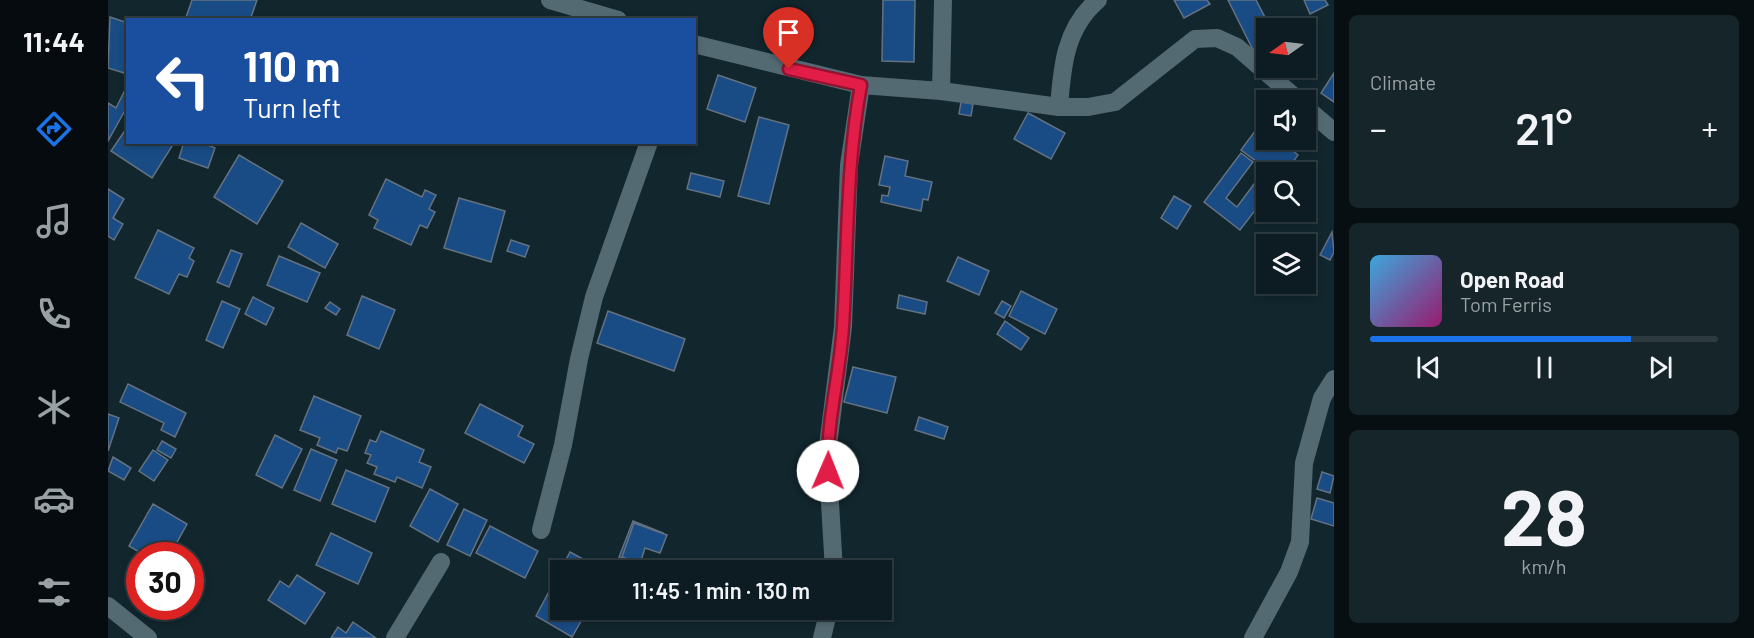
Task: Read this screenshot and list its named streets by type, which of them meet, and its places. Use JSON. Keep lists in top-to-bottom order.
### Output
{
  "north": "left",
  "page": {
    "tabs": "11:44",
    "tile": [
      "Climate",
      ["28", "km/h"]
    ],
    "turn": ["110 m", "Turn left"],
    "heat": ["−", "21°", "+"],
    "song": ["Open Road", "Tom Ferris"],
    "limit": "30",
    "trip": "11:45 · 1 min · 130 m"
  }
}
